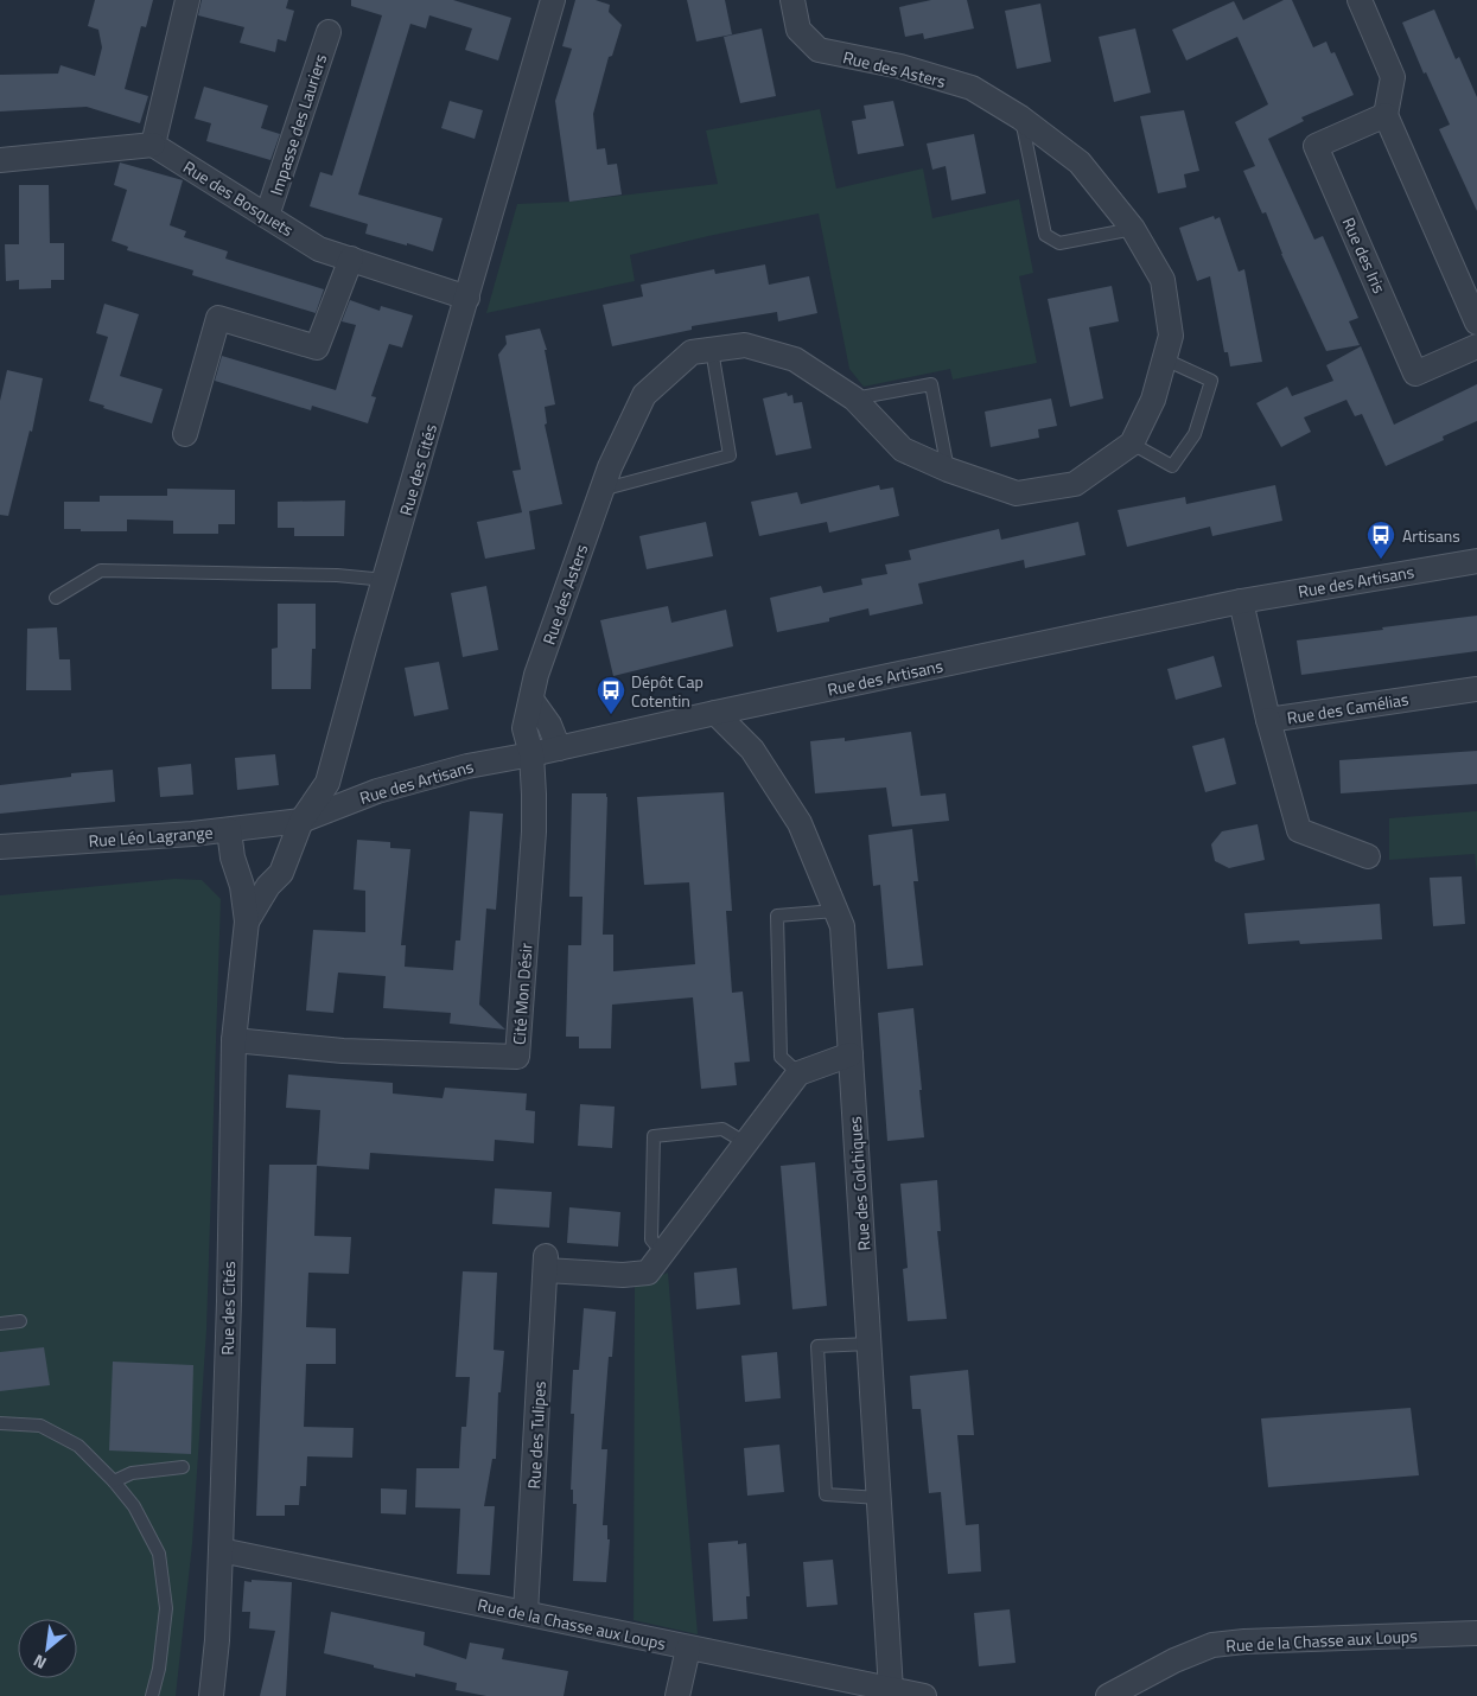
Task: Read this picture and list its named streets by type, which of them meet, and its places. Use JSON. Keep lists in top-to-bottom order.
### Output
{
  "streets": {
    "street": [
      "Rue des Asters",
      "Impasse des Lauriers",
      "Rue des Bosquets",
      "Rue des Iris",
      "Rue des Cités",
      "Rue des Artisans",
      "Rue des Camélias",
      "Rue Léo Lagrange",
      "Cité Mon Désir",
      "Rue des Colchiques",
      "Rue des Tulipes",
      "Rue de la Chasse aux Loups"
    ]
  },
  "crossings": [
    ["Rue des Asters", "Rue des Artisans"],
    ["Rue des Asters", "Cité Mon Désir"],
    ["Impasse des Lauriers", "Rue des Bosquets"],
    ["Rue des Bosquets", "Rue des Cités"],
    ["Rue des Cités", "Rue des Artisans"],
    ["Rue des Cités", "Rue Léo Lagrange"],
    ["Rue des Cités", "Cité Mon Désir"],
    ["Rue des Cités", "Rue de la Chasse aux Loups"],
    ["Rue des Artisans", "Rue des Camélias"],
    ["Rue des Artisans", "Rue Léo Lagrange"],
    ["Rue des Artisans", "Cité Mon Désir"],
    ["Rue des Artisans", "Rue des Colchiques"],
    ["Rue des Colchiques", "Rue de la Chasse aux Loups"],
    ["Rue des Tulipes", "Rue de la Chasse aux Loups"]
  ],
  "places": {
    "bus stop": ["Artisans", "Dépôt Cap Cotentin"]
  },
  "north": "bottom left"
}
